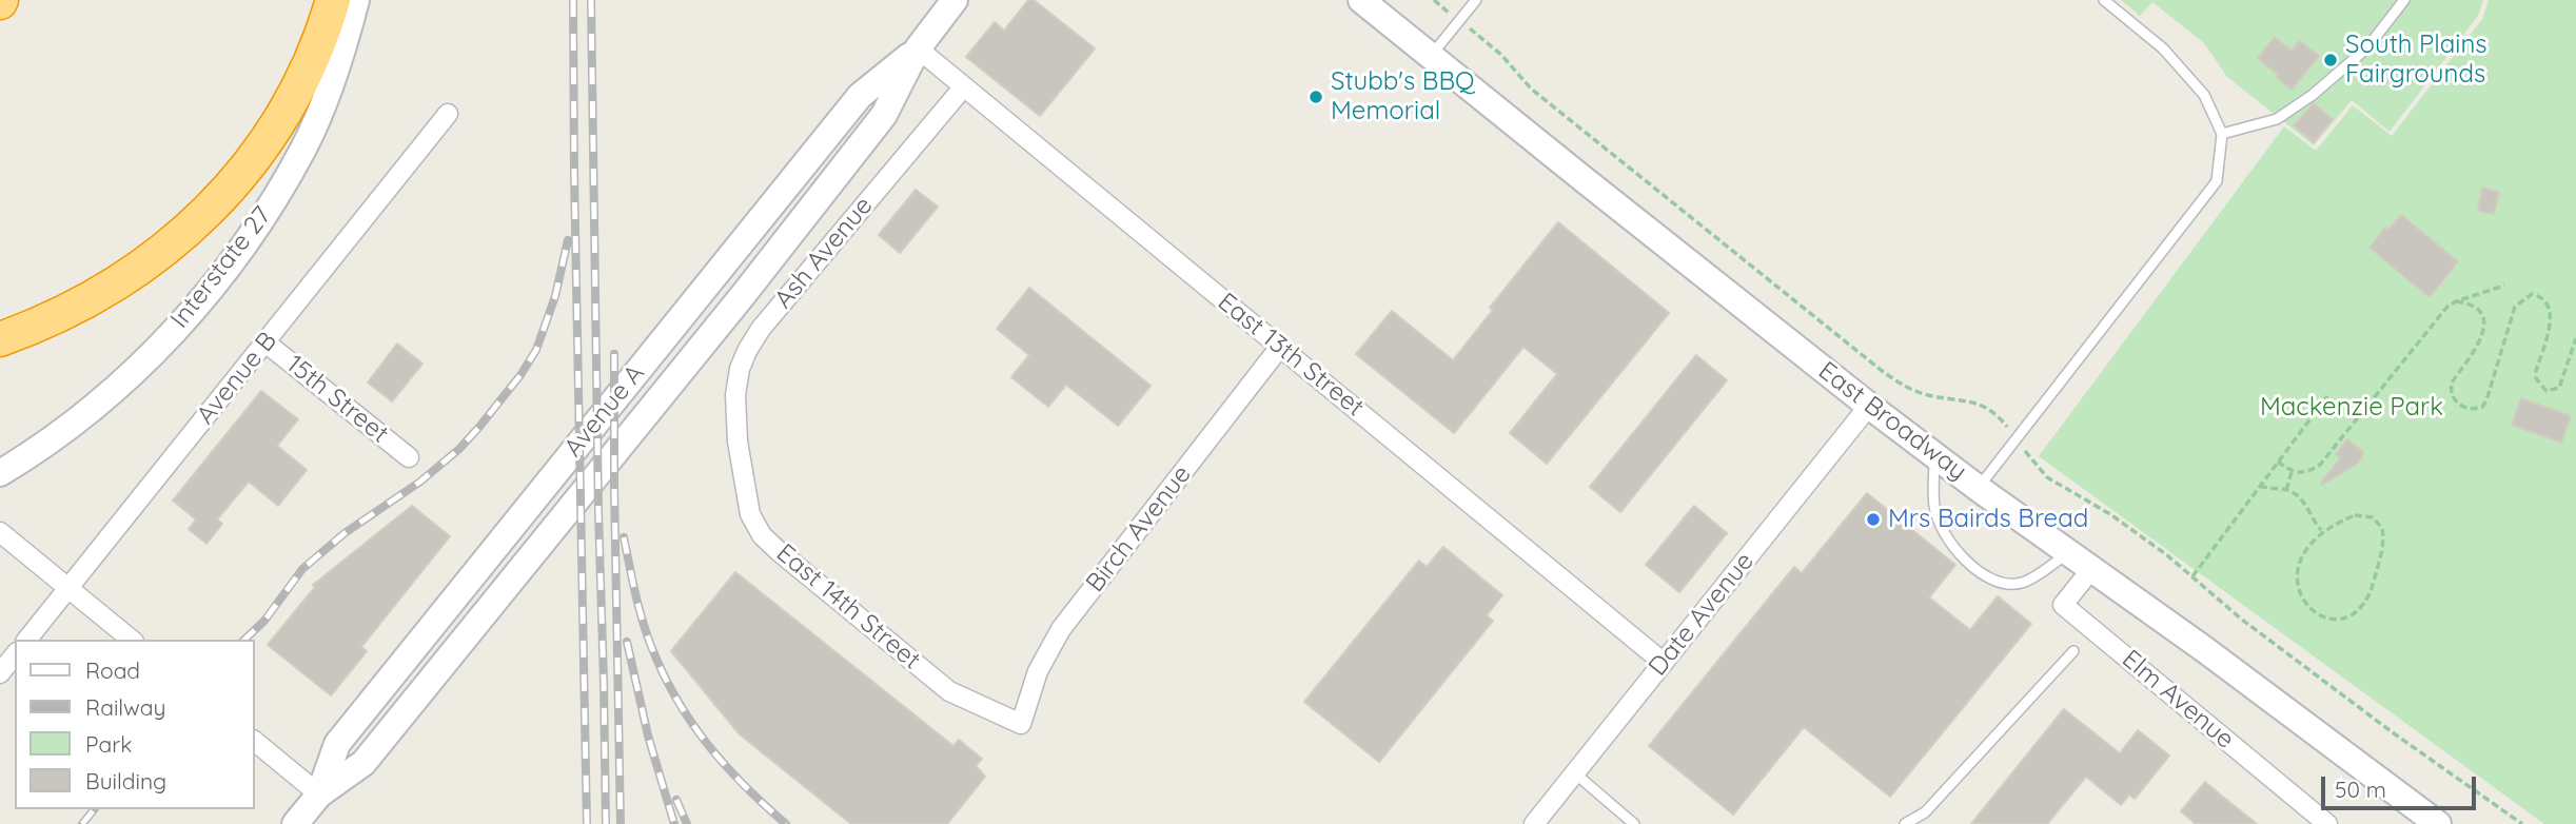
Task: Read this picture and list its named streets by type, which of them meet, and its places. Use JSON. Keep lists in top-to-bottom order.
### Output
{
  "streets": {
    "main road": ["Interstate 27", "Avenue A", "East Broadway"],
    "street": [
      "Ash Avenue",
      "East 13th Street",
      "Avenue B",
      "15th Street",
      "Birch Avenue",
      "East 14th Street",
      "Date Avenue",
      "Elm Avenue"
    ]
  },
  "crossings": [
    ["Ash Avenue", "East 13th Street"],
    ["Ash Avenue", "East 14th Street"],
    ["East 13th Street", "Avenue A"],
    ["East 13th Street", "Birch Avenue"],
    ["East 13th Street", "Date Avenue"],
    ["Avenue B", "15th Street"],
    ["East Broadway", "Date Avenue"],
    ["East Broadway", "Elm Avenue"],
    ["Birch Avenue", "East 14th Street"]
  ],
  "parks": ["Mackenzie Park"],
  "places": ["South Plains Fairgrounds", "Stubb's BBQ Memorial", "Mrs Bairds Bread"],
  "legend": [
    "Road",
    "Railway",
    "Park",
    "Building"
  ],
  "scale_bar": "50 m"
}
